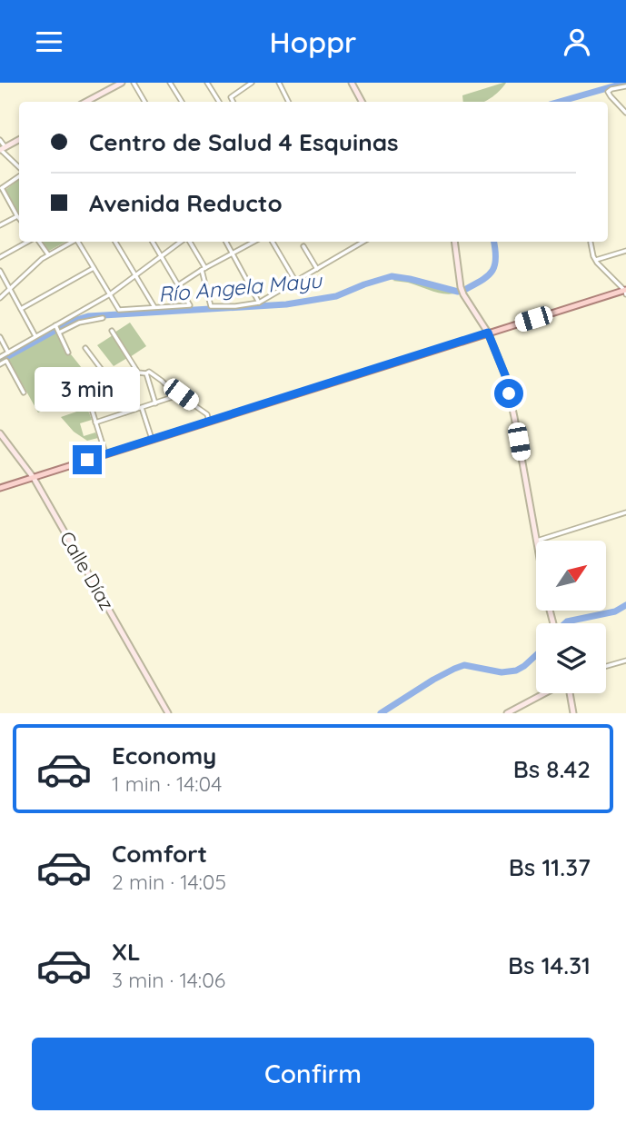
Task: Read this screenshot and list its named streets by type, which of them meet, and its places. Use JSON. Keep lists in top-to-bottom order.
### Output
{
  "streets": {
    "main road": ["Calle Díaz"]
  },
  "water": ["Río Angela Mayu"],
  "north": "top right",
  "page": {
    "header": "Hoppr",
    "banner": ["Centro de Salud 4 Esquinas", "Avenida Reducto"],
    "bubble": "3 min",
    "list": [
      {
        "name": "Economy",
        "note": "1 min · 14:04",
        "value": "Bs 8.42"
      },
      {
        "name": "Comfort",
        "note": "2 min · 14:05",
        "value": "Bs 11.37"
      },
      {
        "name": "XL",
        "note": "3 min · 14:06",
        "value": "Bs 14.31"
      }
    ],
    "buttons": "Confirm"
  }
}
